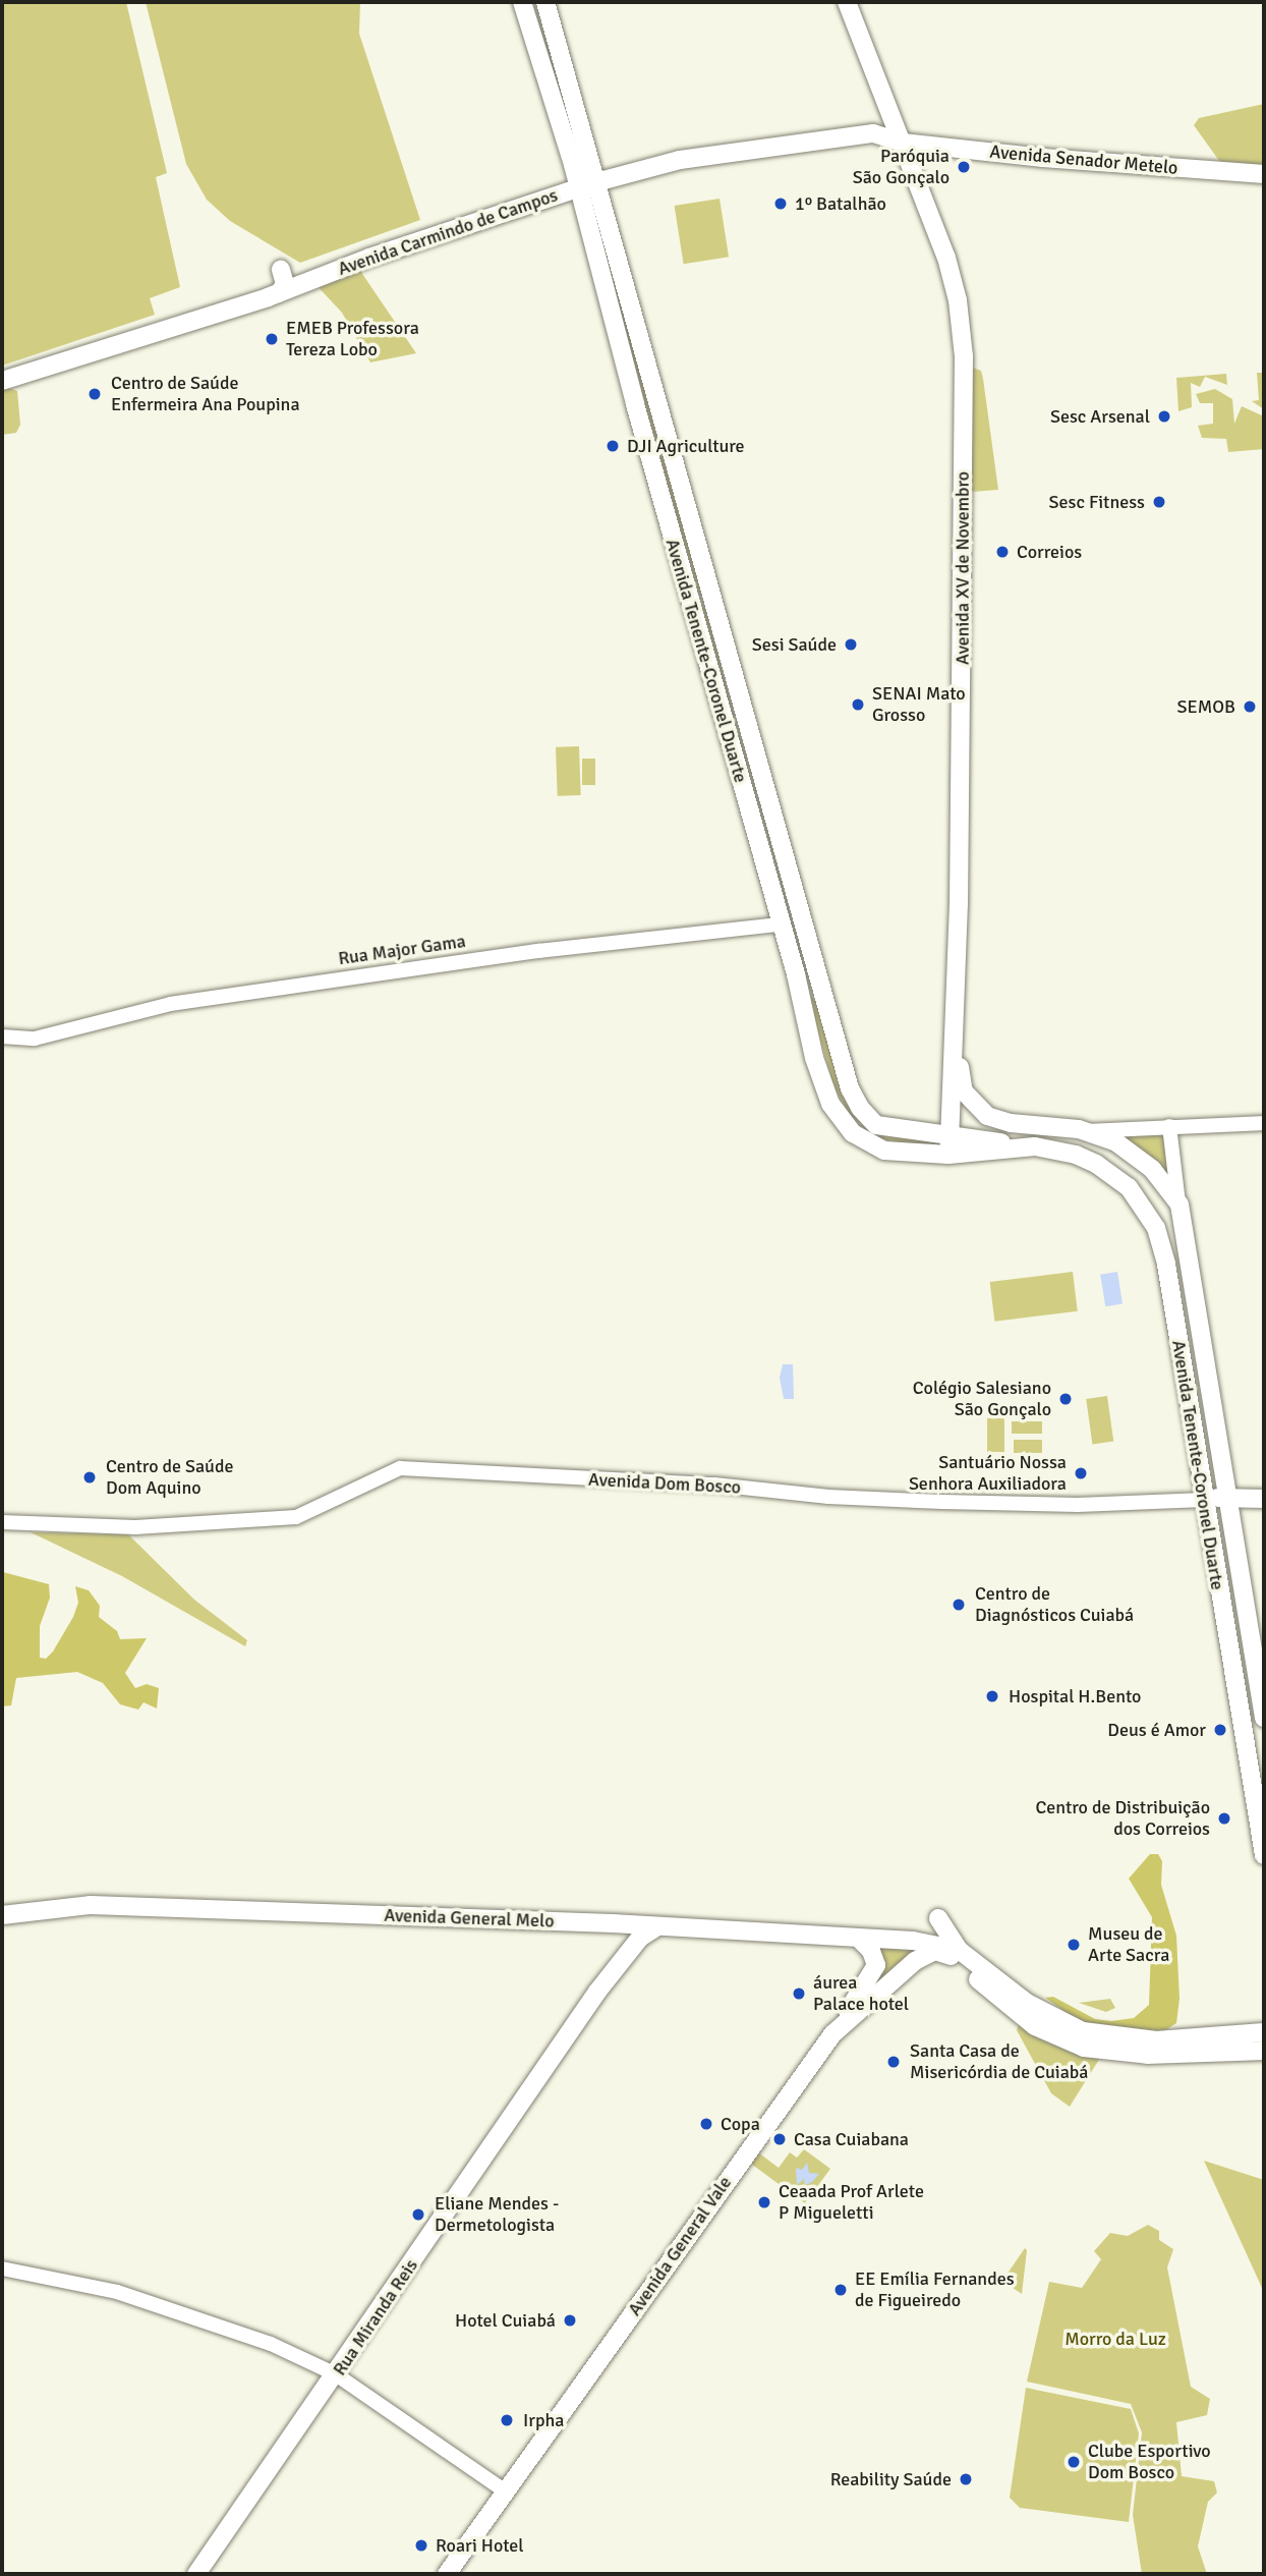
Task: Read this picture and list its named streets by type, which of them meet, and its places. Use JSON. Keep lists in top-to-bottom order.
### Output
{
  "streets": {
    "main road": [
      "Avenida Senador Metelo",
      "Avenida Carmindo de Campos",
      "Avenida XV de Novembro",
      "Avenida Tenente-Coronel Duarte",
      "Avenida General Melo",
      "Avenida General Vale",
      "Rua Miranda Reis"
    ],
    "street": ["Rua Major Gama", "Avenida Dom Bosco"]
  },
  "crossings": [
    ["Avenida Senador Metelo", "Avenida Carmindo de Campos"],
    ["Avenida Senador Metelo", "Avenida XV de Novembro"],
    ["Avenida Carmindo de Campos", "Avenida XV de Novembro"],
    ["Avenida Carmindo de Campos", "Avenida Tenente-Coronel Duarte"],
    ["Avenida XV de Novembro", "Avenida Tenente-Coronel Duarte"],
    ["Avenida Tenente-Coronel Duarte", "Rua Major Gama"],
    ["Avenida Tenente-Coronel Duarte", "Avenida Dom Bosco"],
    ["Avenida General Melo", "Avenida General Vale"],
    ["Avenida General Melo", "Rua Miranda Reis"]
  ],
  "parks": ["Morro da Luz"],
  "places": [
    "Paróquia São Gonçalo",
    "1º Batalhão",
    "EMEB Professora Tereza Lobo",
    "Centro de Saúde Enfermeira Ana Poupina",
    "Sesc Arsenal",
    "DJI Agriculture",
    "Sesc Fitness",
    "Correios",
    "Sesi Saúde",
    "SENAI Mato Grosso",
    "SEMOB",
    "Colégio Salesiano São Gonçalo",
    "Santuário Nossa Senhora Auxiliadora",
    "Centro de Saúde Dom Aquino",
    "Centro de Diagnósticos Cuiabá",
    "Hospital H.Bento",
    "Deus é Amor",
    "Centro de Distribuição dos Correios",
    "Museu de Arte Sacra",
    "áurea Palace hotel",
    "Santa Casa de Misericórdia de Cuiabá",
    "Copa",
    "Casa Cuiabana",
    "Ceaada Prof Arlete P Migueletti",
    "Eliane Mendes - Dermetologista",
    "EE Emília Fernandes de Figueiredo",
    "Hotel Cuiabá",
    "Irpha",
    "Clube Esportivo Dom Bosco",
    "Reability Saúde",
    "Roari Hotel"
  ]
}
